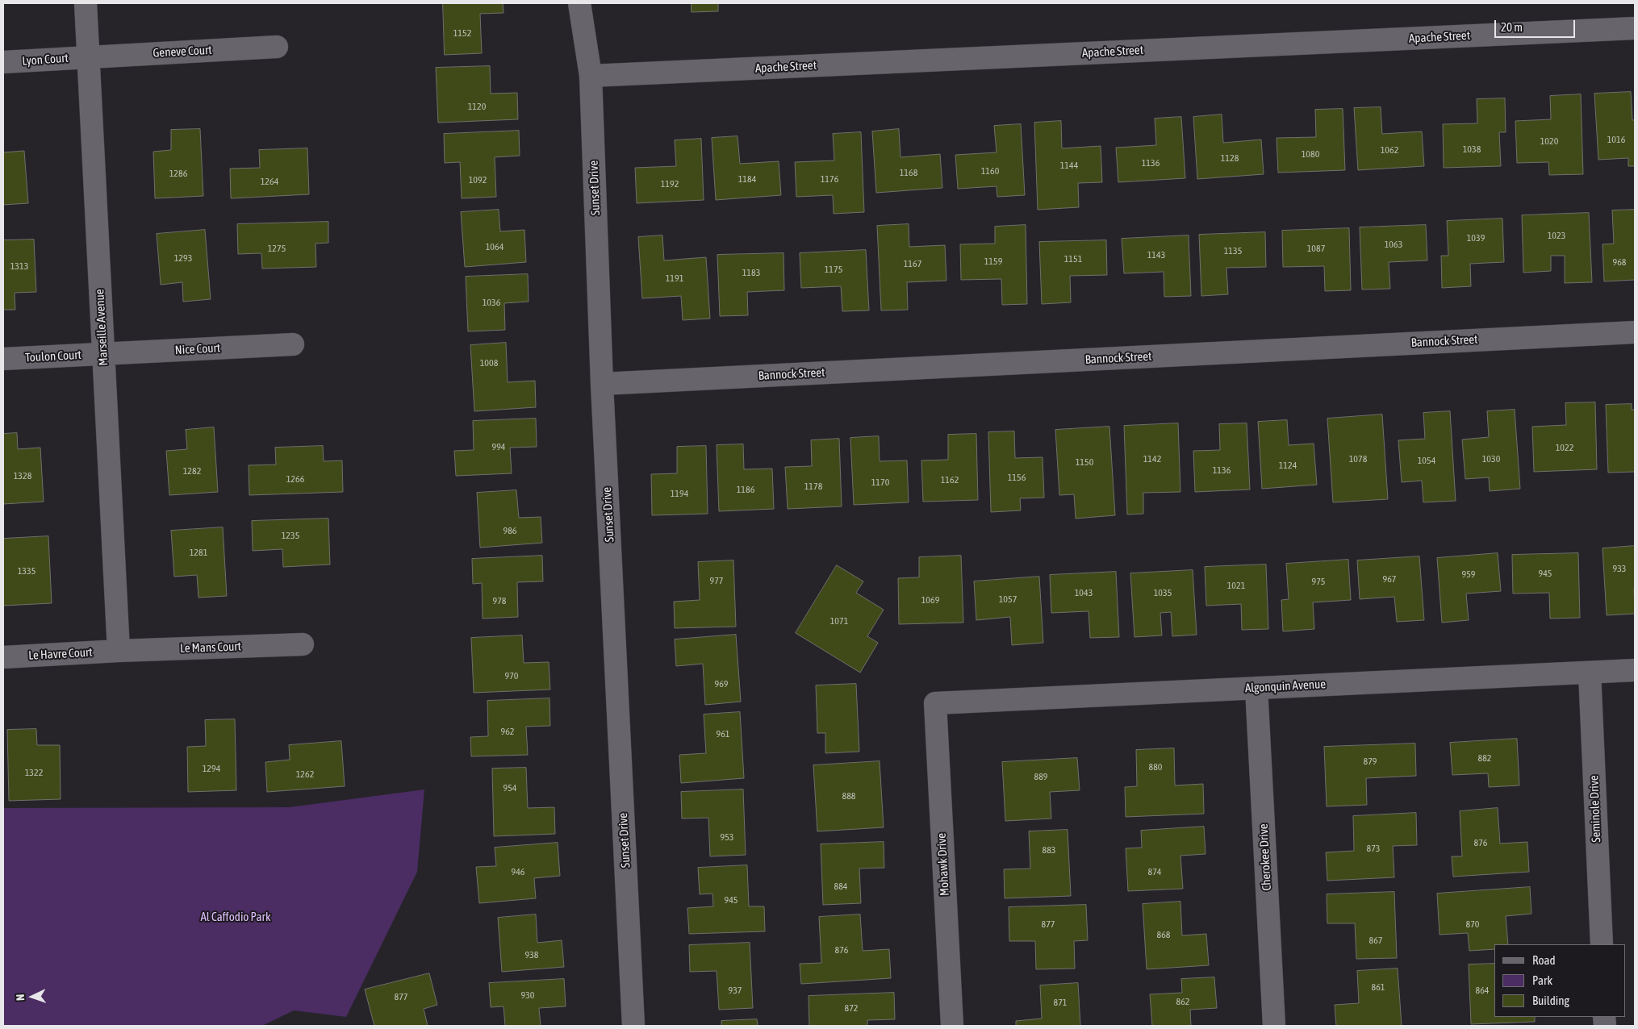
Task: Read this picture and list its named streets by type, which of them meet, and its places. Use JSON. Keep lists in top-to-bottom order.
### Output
{
  "streets": {
    "street": [
      "Apache Street",
      "Geneve Court",
      "Lyon Court",
      "Sunset Drive",
      "Marseille Avenue",
      "Bannock Street",
      "Nice Court",
      "Toulon Court",
      "Le Mans Court",
      "Le Havre Court",
      "Algonquin Avenue",
      "Seminole Drive",
      "Cherokee Drive",
      "Mohawk Drive"
    ]
  },
  "crossings": [
    ["Apache Street", "Sunset Drive"],
    ["Geneve Court", "Lyon Court"],
    ["Geneve Court", "Marseille Avenue"],
    ["Lyon Court", "Marseille Avenue"],
    ["Sunset Drive", "Bannock Street"],
    ["Marseille Avenue", "Nice Court"],
    ["Marseille Avenue", "Toulon Court"],
    ["Marseille Avenue", "Le Mans Court"],
    ["Marseille Avenue", "Le Havre Court"],
    ["Nice Court", "Toulon Court"],
    ["Le Mans Court", "Le Havre Court"],
    ["Algonquin Avenue", "Seminole Drive"],
    ["Algonquin Avenue", "Cherokee Drive"],
    ["Algonquin Avenue", "Mohawk Drive"]
  ],
  "parks": ["Al Caffodio Park"],
  "house_numbers": [
    "1152",
    "1120",
    "1016",
    "1020",
    "1038",
    "1062",
    "1080",
    "1128",
    "1136",
    "1144",
    "1160",
    "1168",
    "1286",
    "1184",
    "1176",
    "1092",
    "1264",
    "1192",
    "1023",
    "1039",
    "1063",
    "1064",
    "1275",
    "1087",
    "1135",
    "1143",
    "1293",
    "1151",
    "1159",
    "968",
    "1167",
    "1313",
    "1175",
    "1183",
    "1191",
    "1036",
    "1008",
    "994",
    "1022",
    "1142",
    "1078",
    "1030",
    "1054",
    "1150",
    "1124",
    "1136",
    "1282",
    "1328",
    "1156",
    "1266",
    "1162",
    "1170",
    "1178",
    "1186",
    "1194",
    "986",
    "1235",
    "1281",
    "933",
    "1335",
    "945",
    "959",
    "967",
    "977",
    "975",
    "1021",
    "1043",
    "1035",
    "1057",
    "1069",
    "978",
    "1071",
    "970",
    "969",
    "962",
    "961",
    "882",
    "879",
    "880",
    "1294",
    "1322",
    "1262",
    "889",
    "954",
    "888",
    "953",
    "876",
    "873",
    "883",
    "946",
    "874",
    "884",
    "945",
    "877",
    "870",
    "868",
    "867",
    "876",
    "938",
    "861",
    "937",
    "864",
    "930",
    "877",
    "862",
    "871",
    "872"
  ],
  "legend": ["Road", "Park", "Building"],
  "scale_bar": "20 m",
  "north": "left"
}
